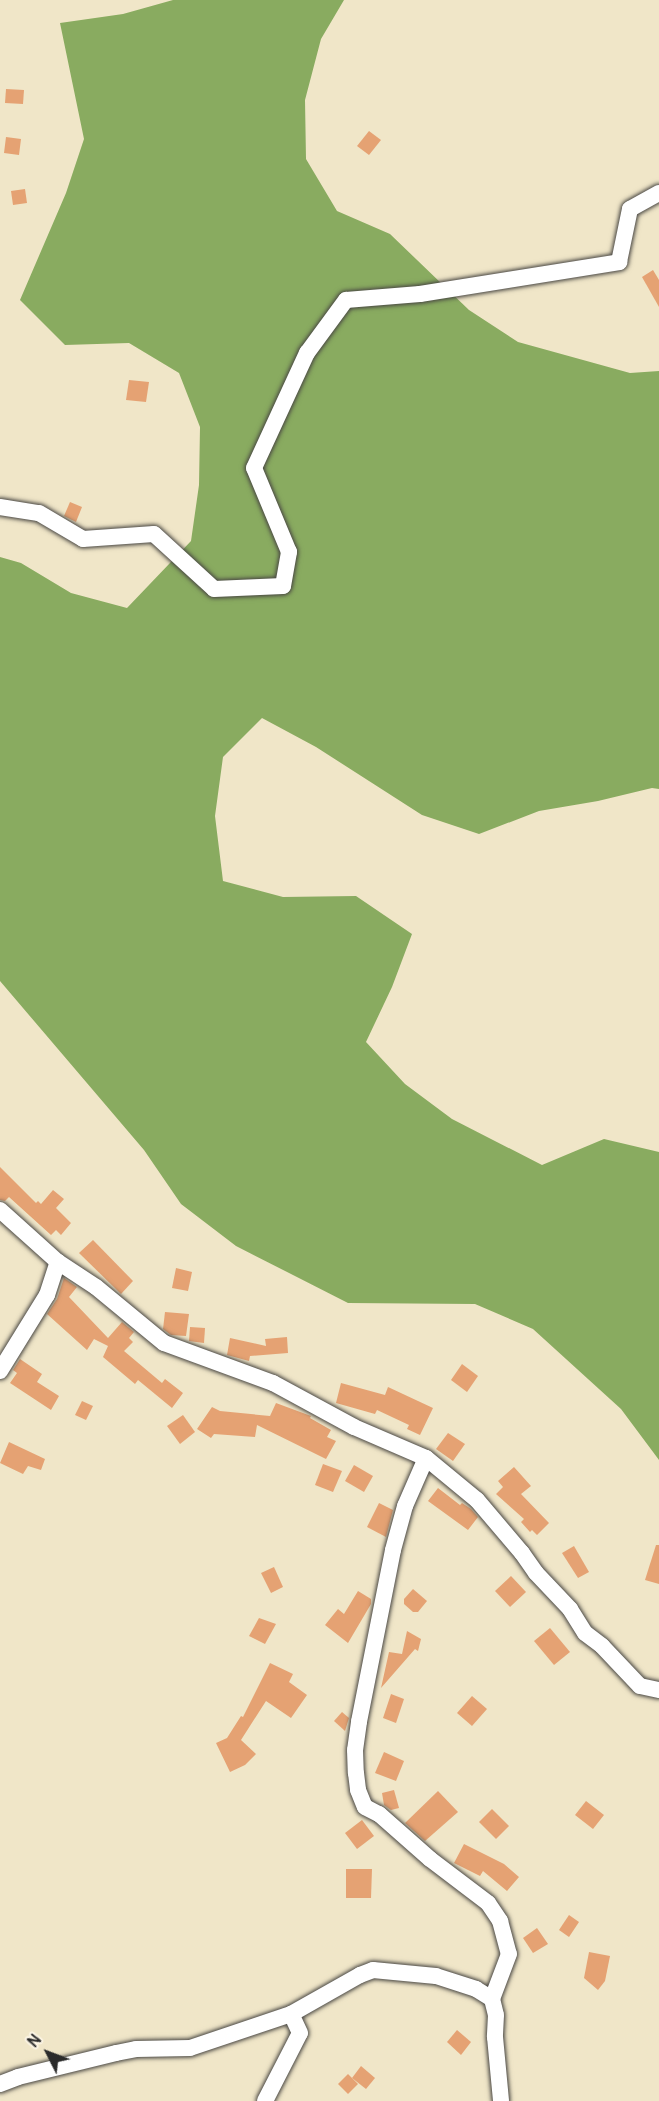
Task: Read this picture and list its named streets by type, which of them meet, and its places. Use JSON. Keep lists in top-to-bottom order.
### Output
{
  "north": "top left"
}
